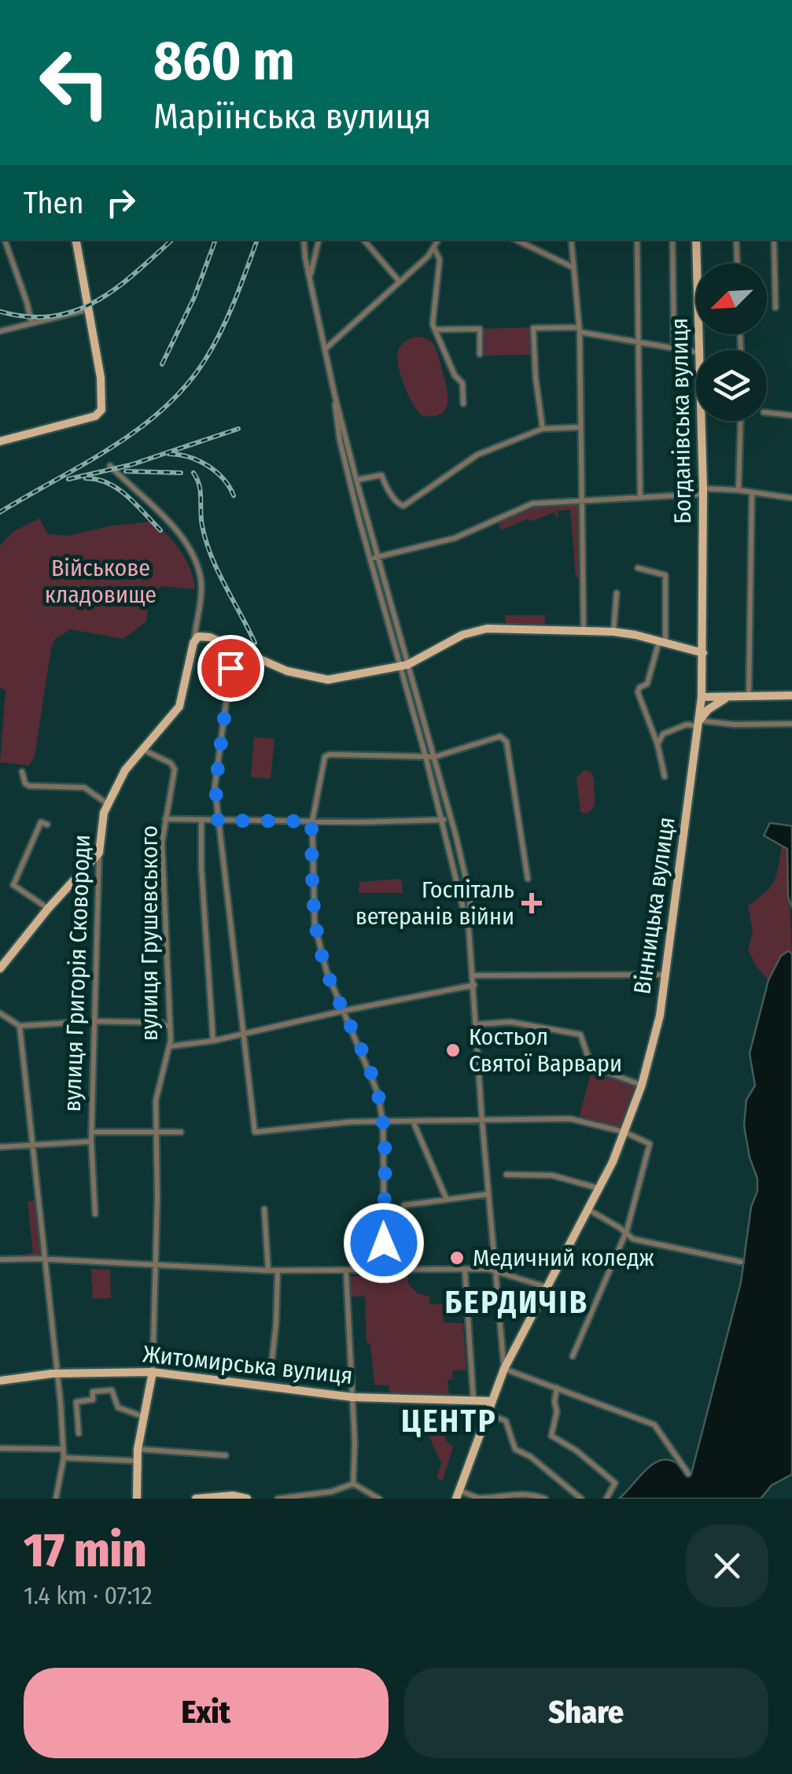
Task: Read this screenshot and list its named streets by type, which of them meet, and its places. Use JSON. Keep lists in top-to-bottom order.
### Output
{
  "streets": {
    "main road": [
      "Богданівська вулиця",
      "Вінницька вулиця",
      "вулиця Григорія Сковороди",
      "Житомирська вулиця"
    ],
    "street": ["вулиця Грушевського"]
  },
  "crossings": [
    ["Богданівська вулиця", "Вінницька вулиця"],
    ["Вінницька вулиця", "Житомирська вулиця"],
    ["вулиця Грушевського", "вулиця Григорія Сковороди"],
    ["вулиця Грушевського", "Житомирська вулиця"]
  ],
  "districts": ["БЕРДИЧІВ", "ЦЕНТР"],
  "parks": ["Військове кладовище"],
  "places": {
    "health": ["Госпіталь ветеранів війни"],
    "other": ["Костьол Святої Варвари", "Медичний коледж"]
  },
  "north": "bottom left",
  "page": {
    "turn": ["860 m", "Маріїнська вулиця"],
    "then": "Then",
    "heading": ["17 min", "1.4 km · 07:12"],
    "buttons": ["Exit", "Share"]
  }
}
